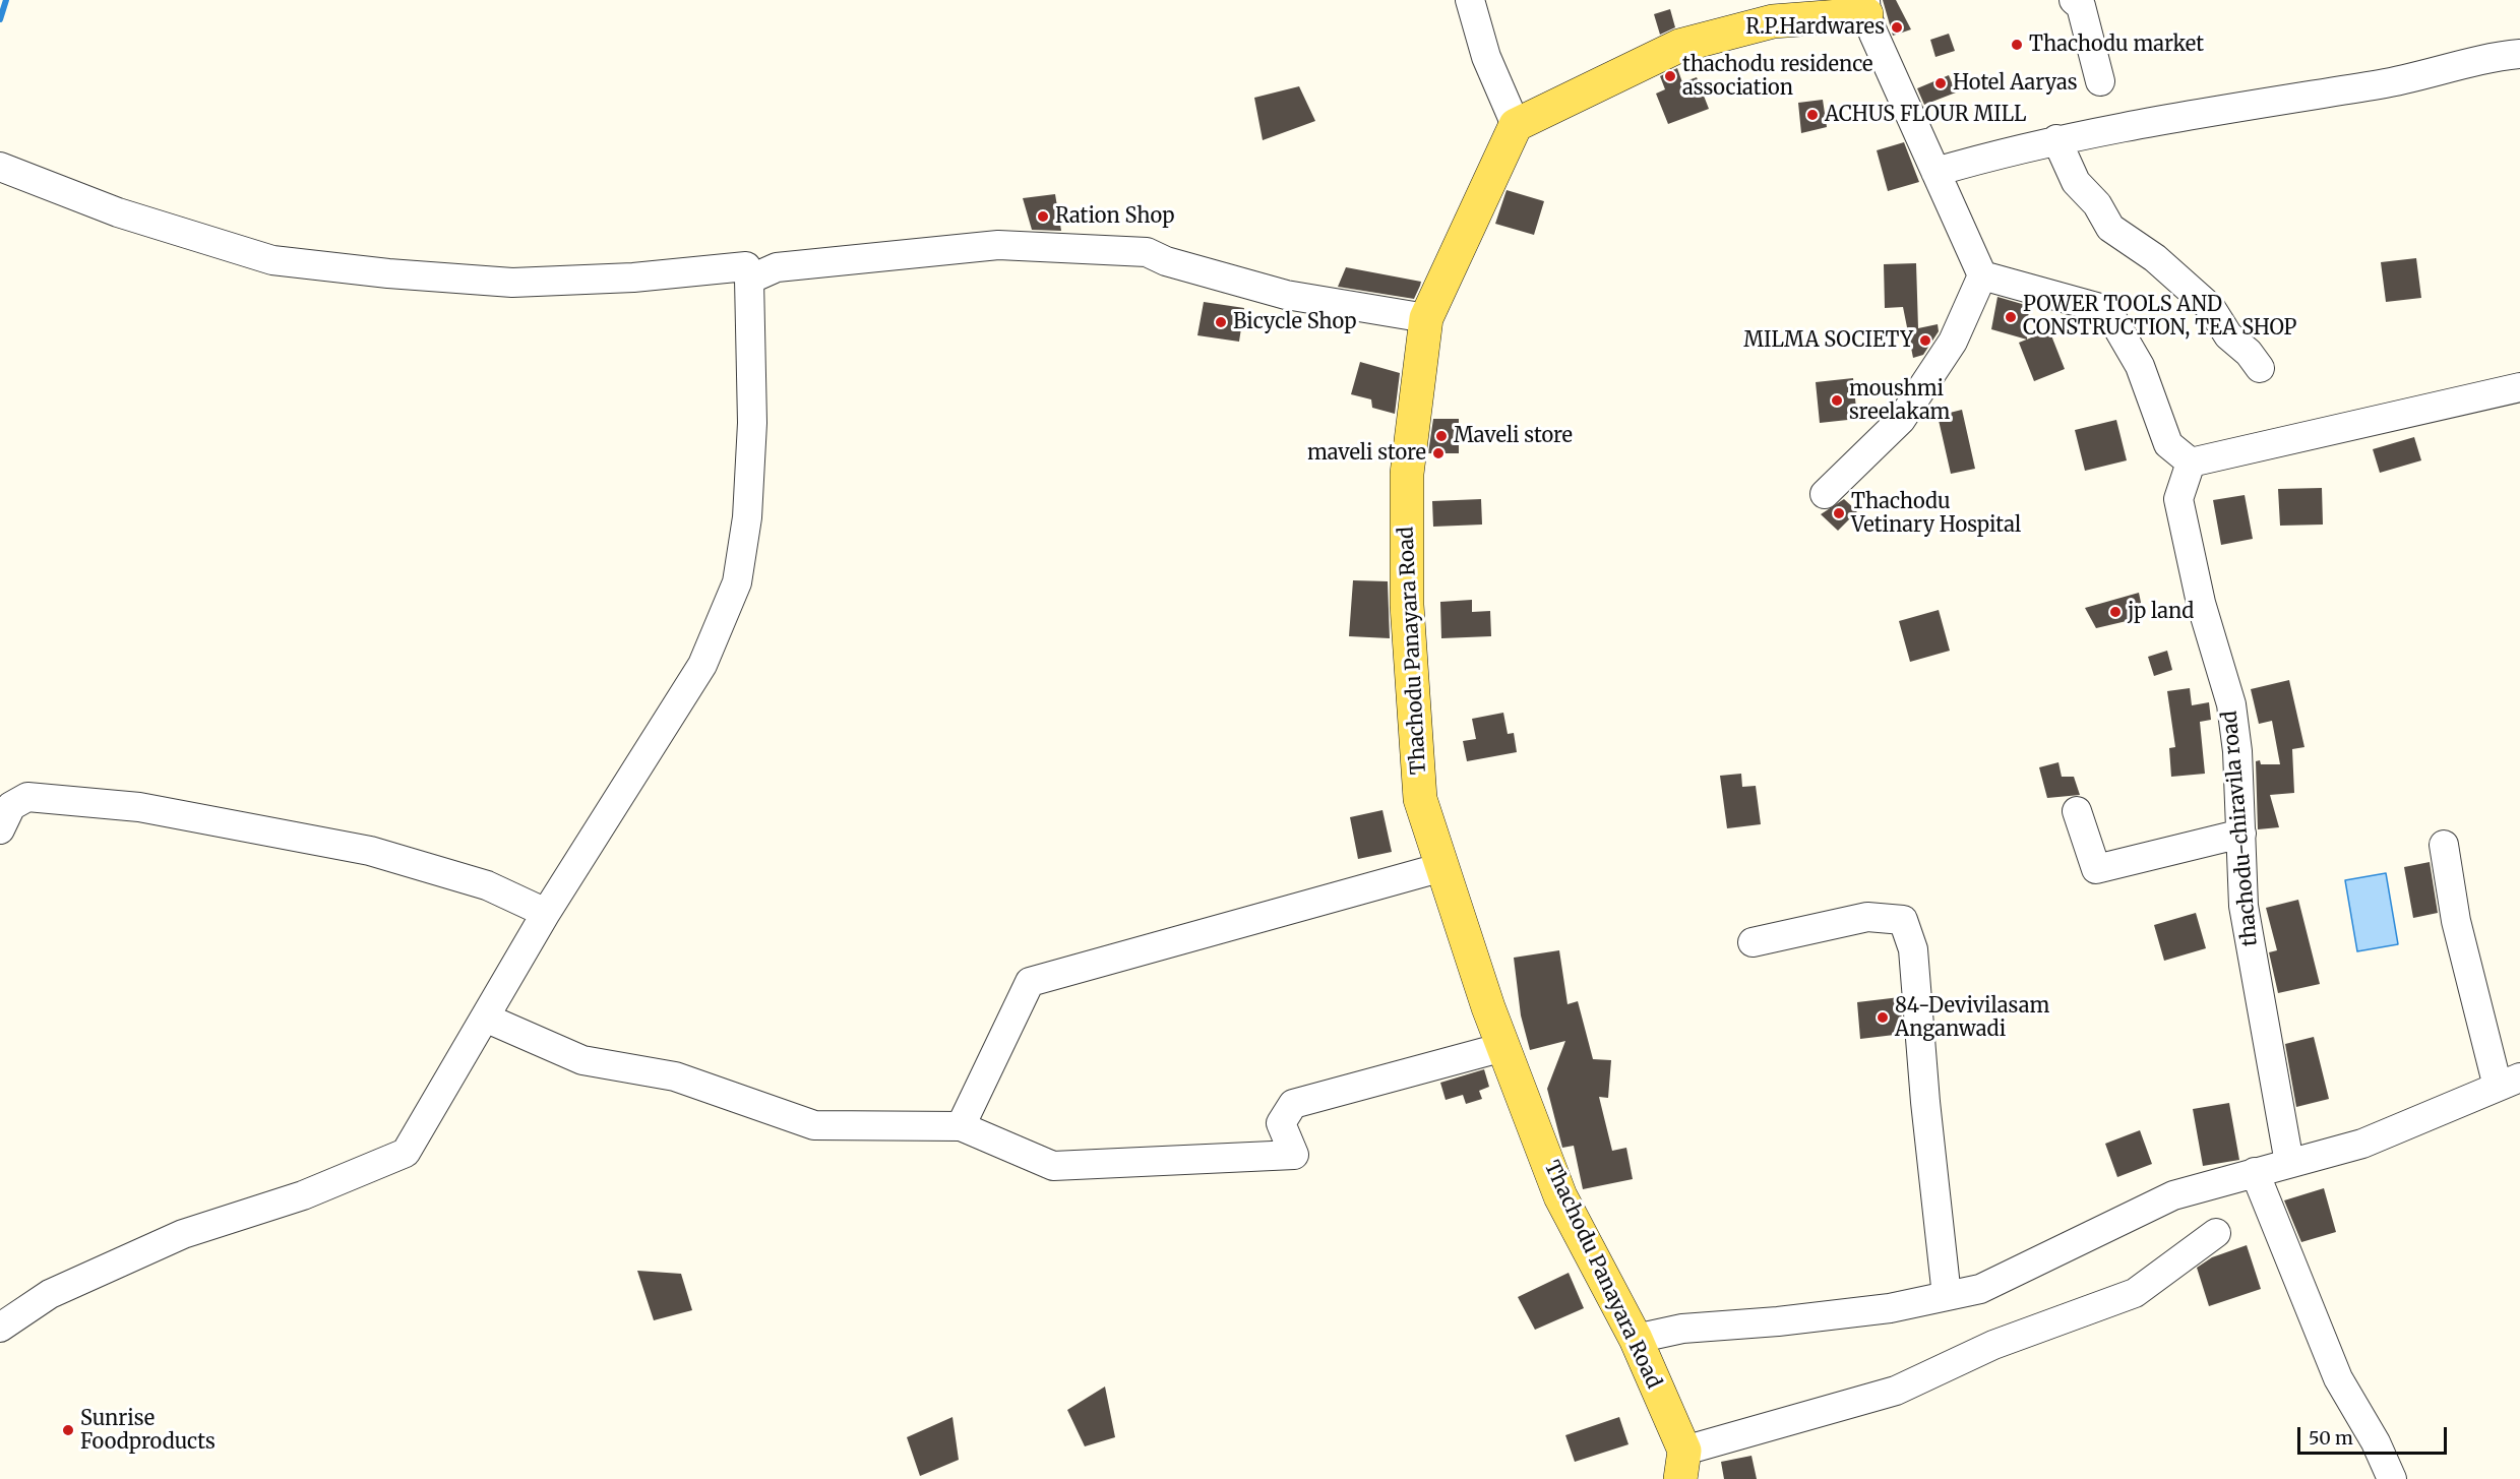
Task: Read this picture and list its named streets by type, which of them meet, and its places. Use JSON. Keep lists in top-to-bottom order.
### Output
{
  "streets": {
    "main road": ["Thachodu Panayara Road"],
    "street": ["thachodu-chiravila road"]
  },
  "places": [
    "R.P.Hardwares",
    "Thachodu market",
    "thachodu residence association",
    "Hotel Aaryas",
    "ACHUS FLOUR MILL",
    "Ration Shop",
    "POWER TOOLS AND CONSTRUCTION, TEA SHOP",
    "Bicycle Shop",
    "MILMA SOCIETY",
    "moushmi sreelakam",
    "Maveli store",
    "maveli store",
    "Thachodu Vetinary Hospital",
    "jp land",
    "84-Devivilasam Anganwadi",
    "Sunrise Foodproducts"
  ],
  "scale_bar": "50 m"
}
